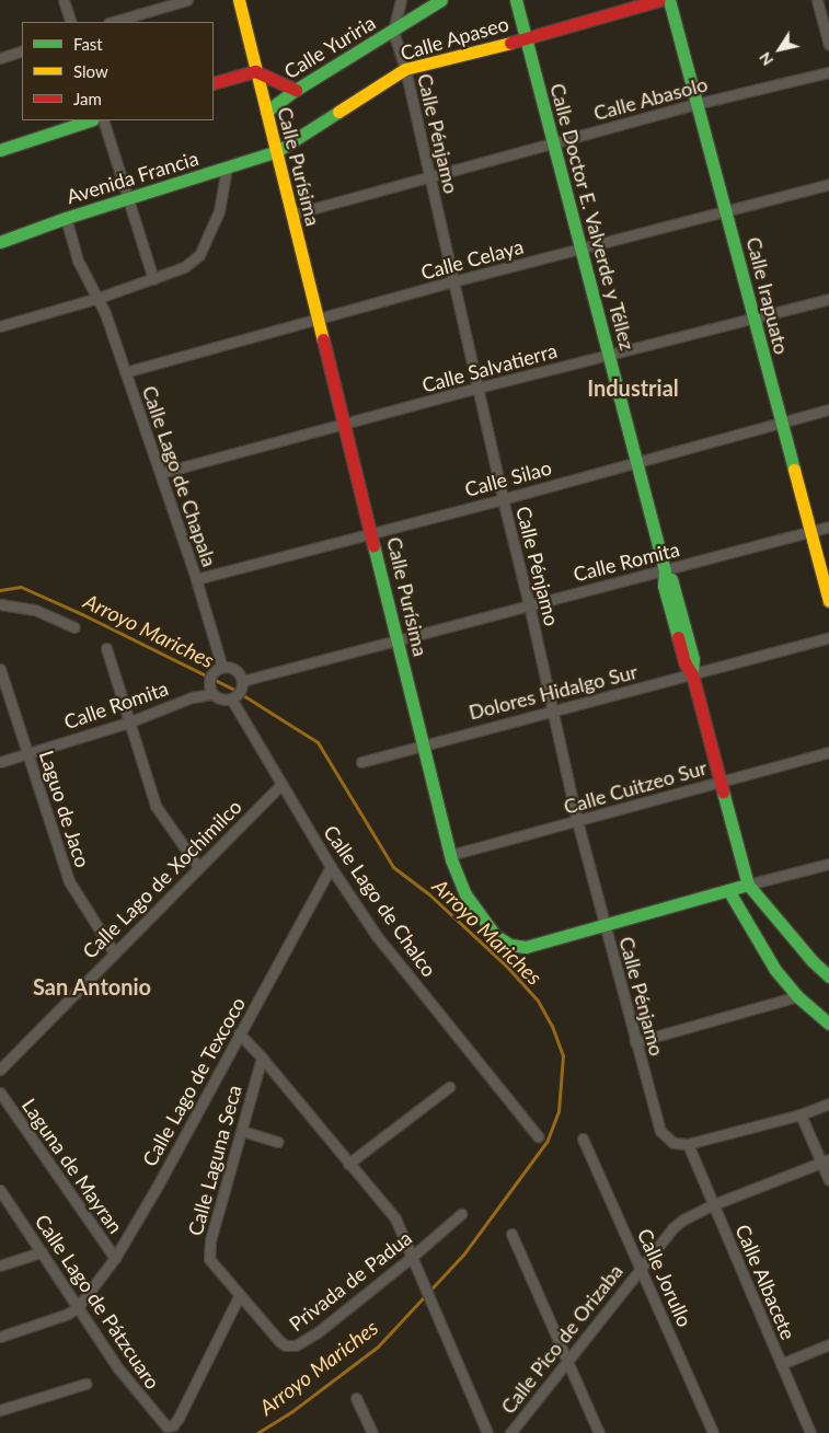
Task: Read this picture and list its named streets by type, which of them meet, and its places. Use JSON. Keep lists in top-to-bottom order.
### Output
{
  "streets": {
    "street": [
      "Calle Apaseo",
      "Calle Yuriria",
      "Calle Abasolo",
      "Calle Pénjamo",
      "Calle Purísima",
      "Avenida Francia",
      "Calle Doctor E. Valverde y Téllez",
      "Calle Celaya",
      "Calle Irapuato",
      "Calle Salvatierra",
      "Calle Lago de Chapala",
      "Calle Silao",
      "Calle Romita",
      "Dolores Hidalgo Sur",
      "Calle Cuitzeo Sur",
      "Laguo de Jaco",
      "Calle Lago de Xochimilco",
      "Calle Lago de Chalco",
      "Calle Lago de Texcoco",
      "Calle Laguna Seca",
      "Laguna de Mayran",
      "Calle Jorullo",
      "Privada de Padua",
      "Calle Albacete",
      "Calle Lago de Pátzcuaro",
      "Calle Pico de Orizaba"
    ]
  },
  "crossings": [
    ["Calle Apaseo", "Calle Pénjamo"],
    ["Calle Apaseo", "Calle Purísima"],
    ["Calle Apaseo", "Avenida Francia"],
    ["Calle Apaseo", "Calle Doctor E. Valverde y Téllez"],
    ["Calle Yuriria", "Calle Pénjamo"],
    ["Calle Yuriria", "Calle Purísima"],
    ["Calle Abasolo", "Calle Pénjamo"],
    ["Calle Abasolo", "Calle Purísima"],
    ["Calle Abasolo", "Calle Doctor E. Valverde y Téllez"],
    ["Calle Abasolo", "Calle Irapuato"],
    ["Calle Pénjamo", "Calle Purísima"],
    ["Calle Pénjamo", "Calle Celaya"],
    ["Calle Pénjamo", "Calle Salvatierra"],
    ["Calle Pénjamo", "Calle Silao"],
    ["Calle Pénjamo", "Calle Romita"],
    ["Calle Pénjamo", "Dolores Hidalgo Sur"],
    ["Calle Pénjamo", "Calle Cuitzeo Sur"],
    ["Calle Pénjamo", "Calle Albacete"],
    ["Calle Purísima", "Avenida Francia"],
    ["Calle Purísima", "Calle Doctor E. Valverde y Téllez"],
    ["Calle Purísima", "Calle Celaya"],
    ["Calle Purísima", "Calle Salvatierra"],
    ["Calle Purísima", "Calle Silao"],
    ["Calle Purísima", "Calle Romita"],
    ["Calle Purísima", "Dolores Hidalgo Sur"],
    ["Calle Purísima", "Calle Cuitzeo Sur"],
    ["Calle Doctor E. Valverde y Téllez", "Calle Celaya"],
    ["Calle Doctor E. Valverde y Téllez", "Calle Salvatierra"],
    ["Calle Doctor E. Valverde y Téllez", "Calle Silao"],
    ["Calle Doctor E. Valverde y Téllez", "Calle Romita"],
    ["Calle Doctor E. Valverde y Téllez", "Dolores Hidalgo Sur"],
    ["Calle Doctor E. Valverde y Téllez", "Calle Cuitzeo Sur"],
    ["Calle Celaya", "Calle Irapuato"],
    ["Calle Celaya", "Calle Lago de Chapala"],
    ["Calle Irapuato", "Calle Salvatierra"],
    ["Calle Irapuato", "Calle Silao"],
    ["Calle Irapuato", "Calle Romita"],
    ["Calle Salvatierra", "Calle Lago de Chapala"],
    ["Calle Lago de Chapala", "Calle Silao"],
    ["Calle Lago de Chapala", "Calle Romita"],
    ["Calle Lago de Chapala", "Calle Lago de Chalco"],
    ["Calle Romita", "Laguo de Jaco"],
    ["Calle Romita", "Calle Lago de Chalco"],
    ["Laguo de Jaco", "Calle Lago de Xochimilco"],
    ["Calle Lago de Xochimilco", "Calle Lago de Chalco"],
    ["Calle Lago de Chalco", "Calle Lago de Texcoco"],
    ["Calle Lago de Texcoco", "Laguna de Mayran"],
    ["Calle Lago de Texcoco", "Calle Lago de Pátzcuaro"],
    ["Calle Laguna Seca", "Privada de Padua"],
    ["Calle Laguna Seca", "Calle Lago de Pátzcuaro"],
    ["Calle Jorullo", "Calle Pico de Orizaba"],
    ["Privada de Padua", "Calle Lago de Pátzcuaro"],
    ["Calle Albacete", "Calle Pico de Orizaba"]
  ],
  "districts": ["Industrial", "San Antonio"],
  "water": ["Arroyo Mariches"],
  "legend": ["Fast", "Slow", "Jam"],
  "north": "bottom left"
}
